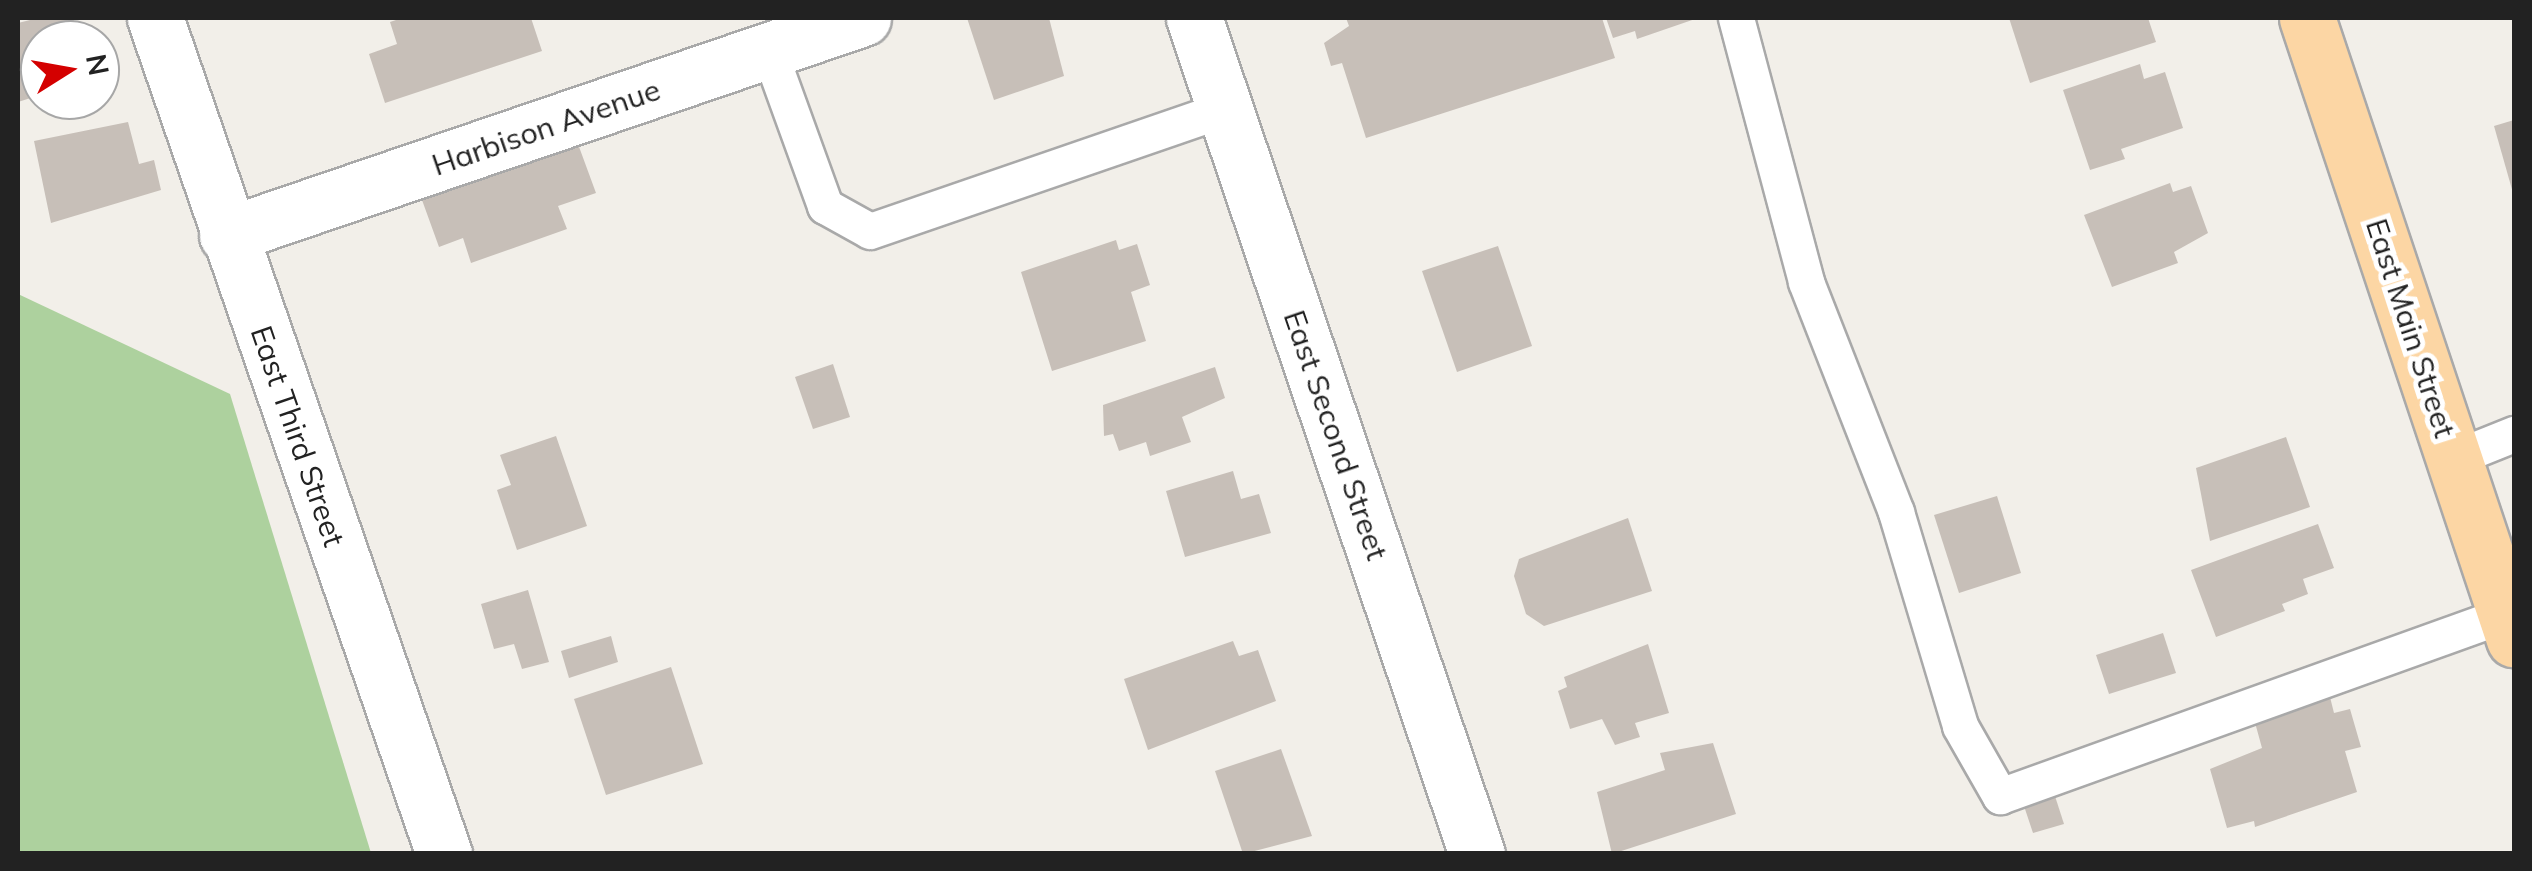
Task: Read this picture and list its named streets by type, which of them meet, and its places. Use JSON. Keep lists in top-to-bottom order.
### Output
{
  "streets": {
    "main road": ["East Main Street"],
    "street": ["Harbison Avenue", "East Second Street", "East Third Street"]
  },
  "crossings": [
    ["Harbison Avenue", "East Third Street"]
  ],
  "north": "right"
}
